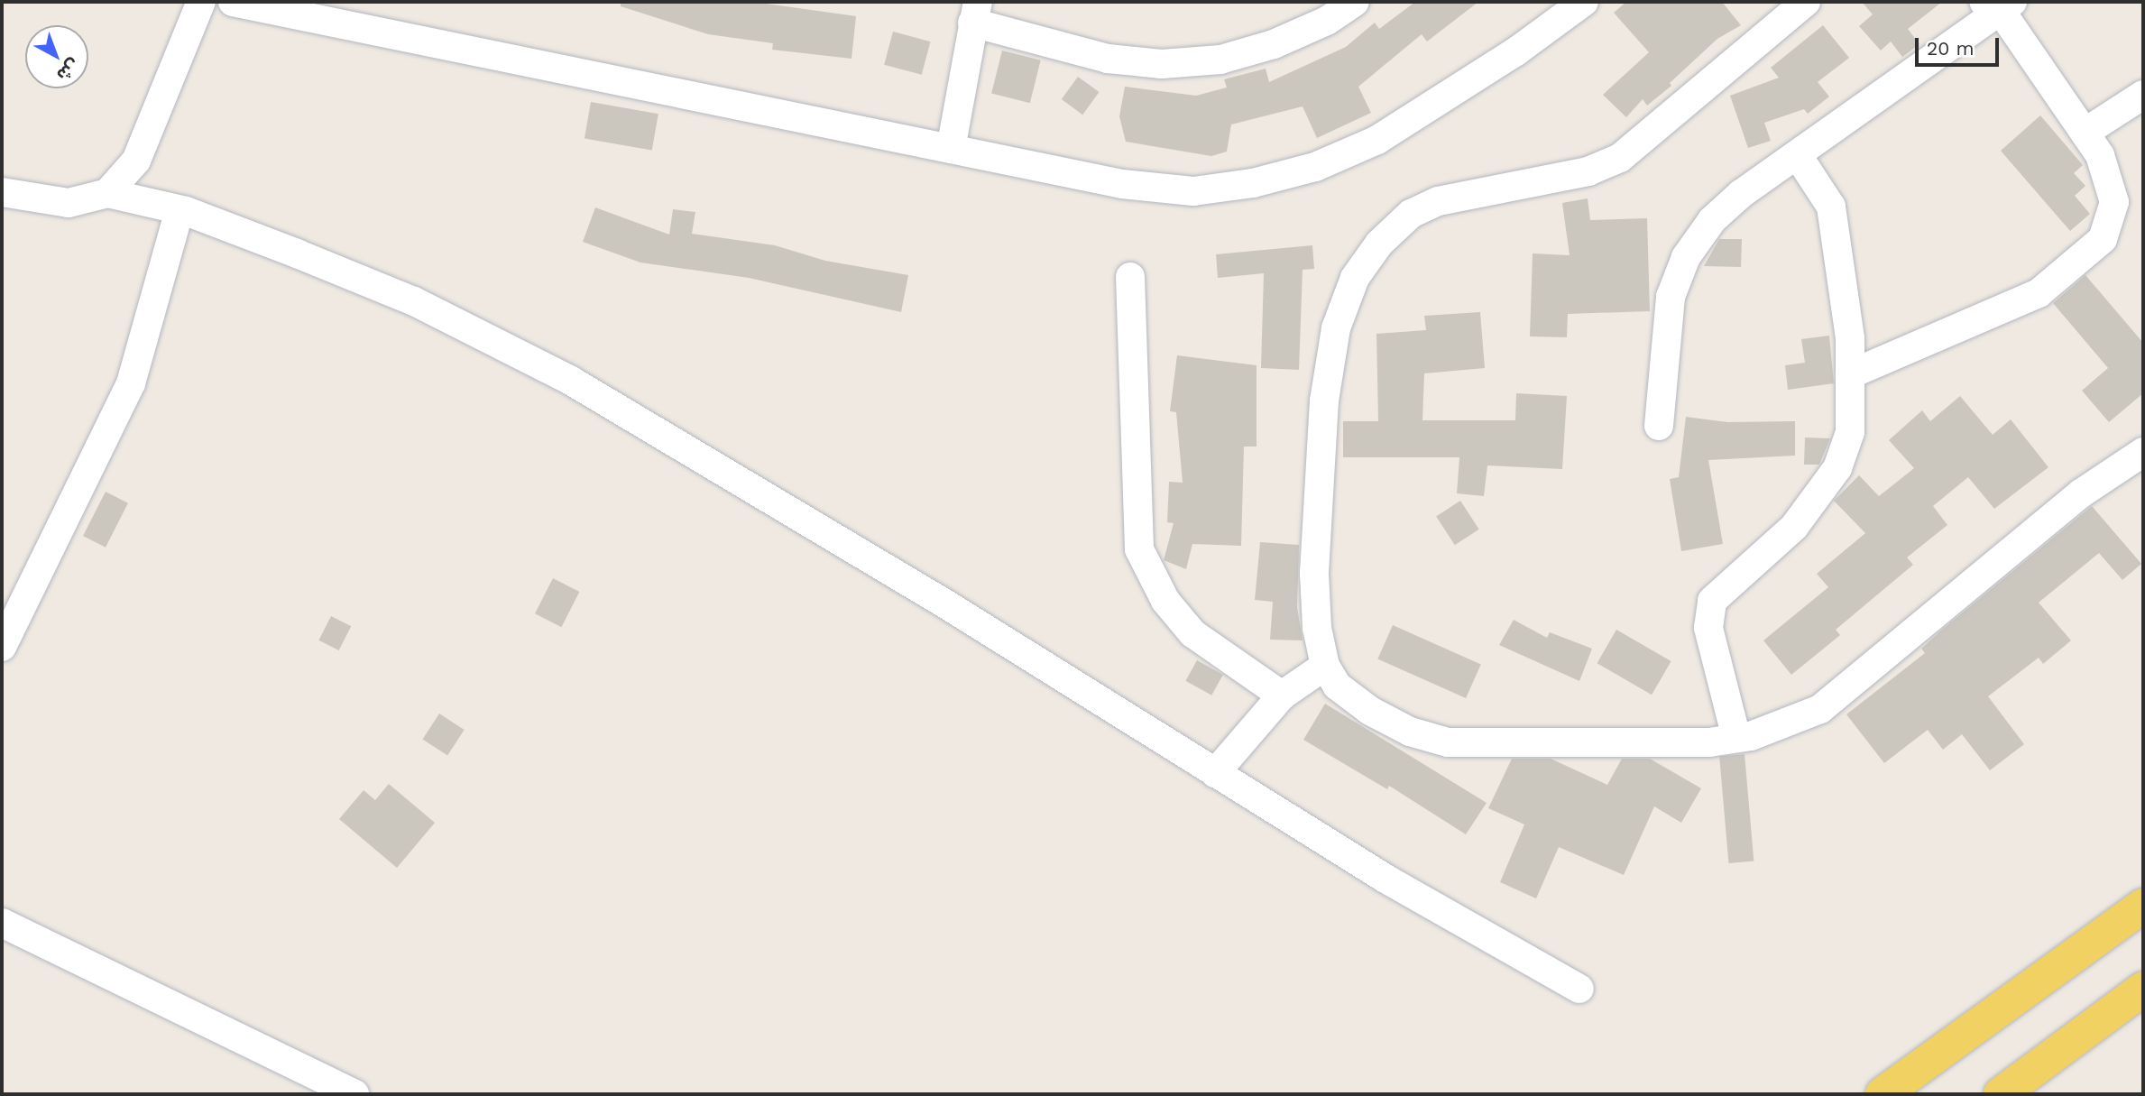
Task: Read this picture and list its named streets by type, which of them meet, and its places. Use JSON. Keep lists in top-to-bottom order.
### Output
{
  "scale_bar": "20 m",
  "north": "bottom right"
}
